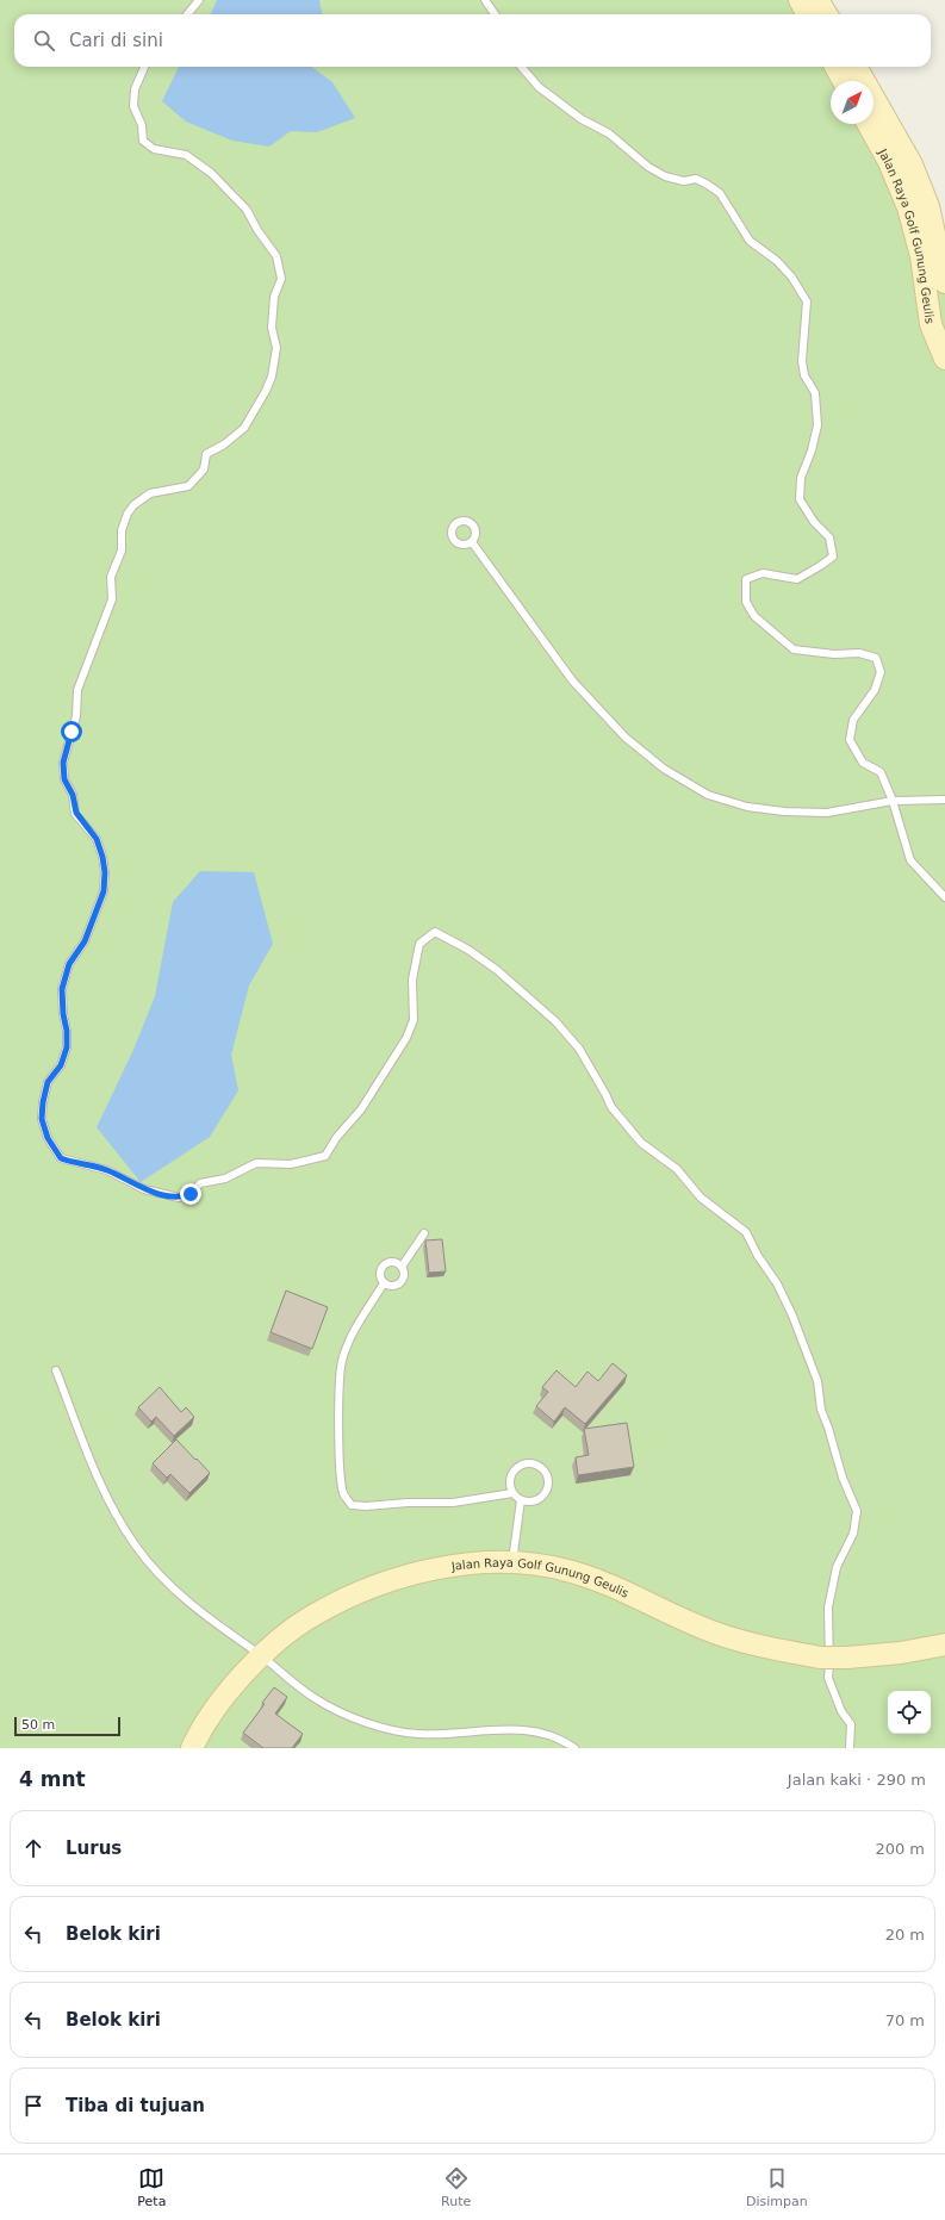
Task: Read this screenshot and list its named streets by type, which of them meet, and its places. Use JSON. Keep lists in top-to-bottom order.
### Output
{
  "streets": {
    "main road": ["Jalan Raya Golf Gunung Geulis"]
  },
  "scale_bar": "50 m",
  "north": "top right",
  "page": {
    "search": "Cari di sini",
    "scale": "50 m",
    "heading": ["4 mnt", "Jalan kaki · 290 m"],
    "list": [
      ["Lurus", "200 m"],
      ["Belok kiri", "20 m"],
      ["Belok kiri", "70 m"],
      "Tiba di tujuan"
    ],
    "nav": ["Peta", "Rute", "Disimpan"]
  }
}
